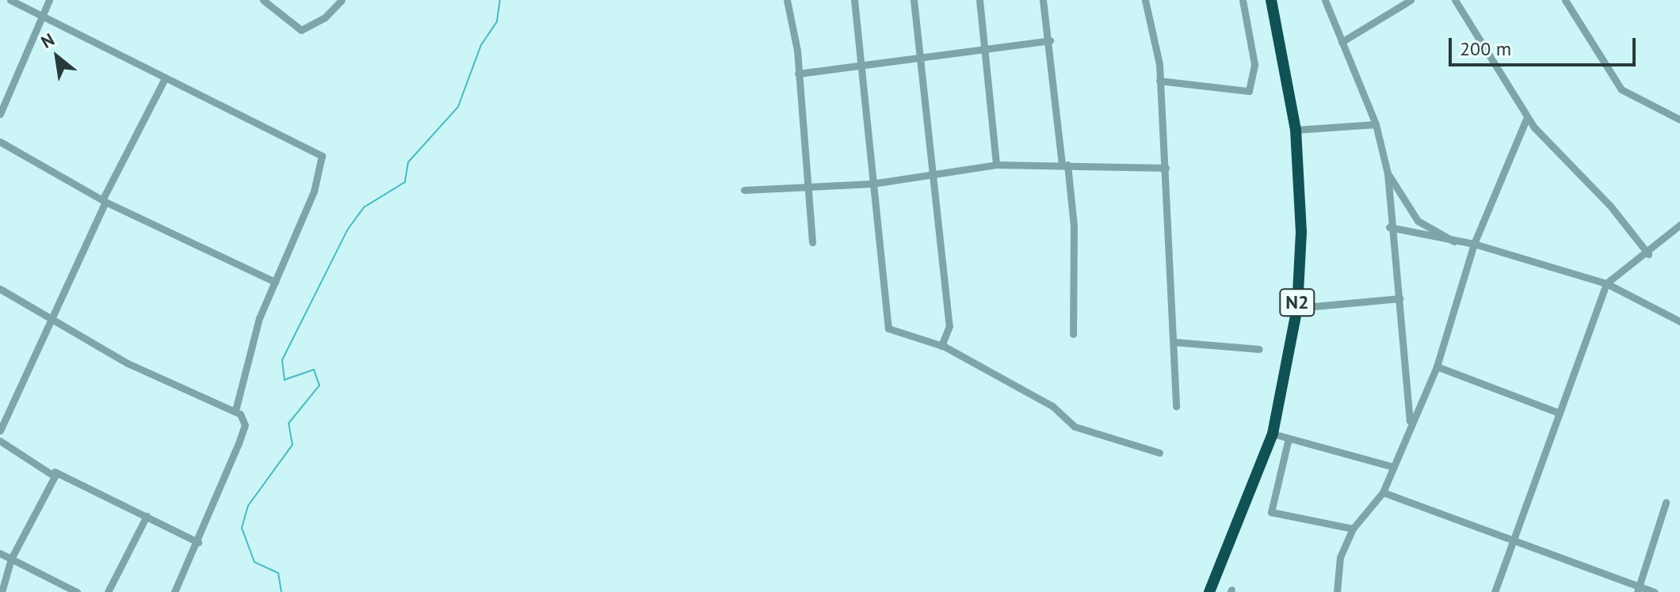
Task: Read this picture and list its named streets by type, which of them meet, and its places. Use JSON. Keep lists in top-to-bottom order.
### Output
{
  "streets": {
    "highway": ["N2"]
  },
  "scale_bar": "200 m",
  "north": "top left"
}
